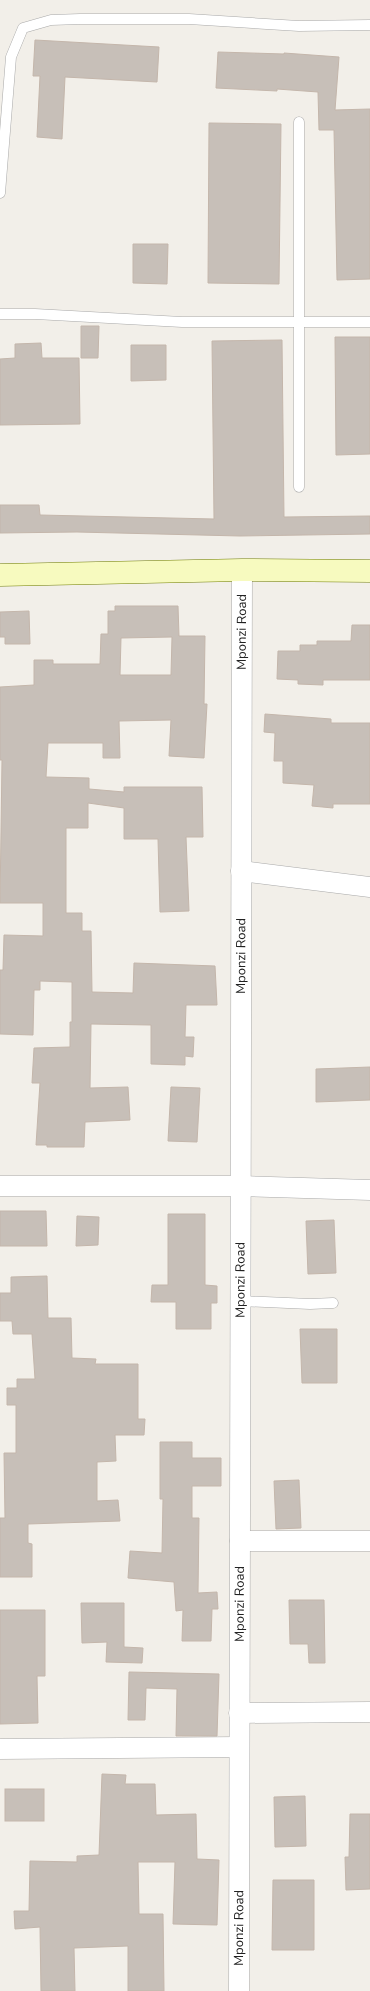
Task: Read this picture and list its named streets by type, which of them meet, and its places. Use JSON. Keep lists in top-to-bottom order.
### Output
{
  "streets": {
    "street": ["Mponzi Road"]
  }
}
